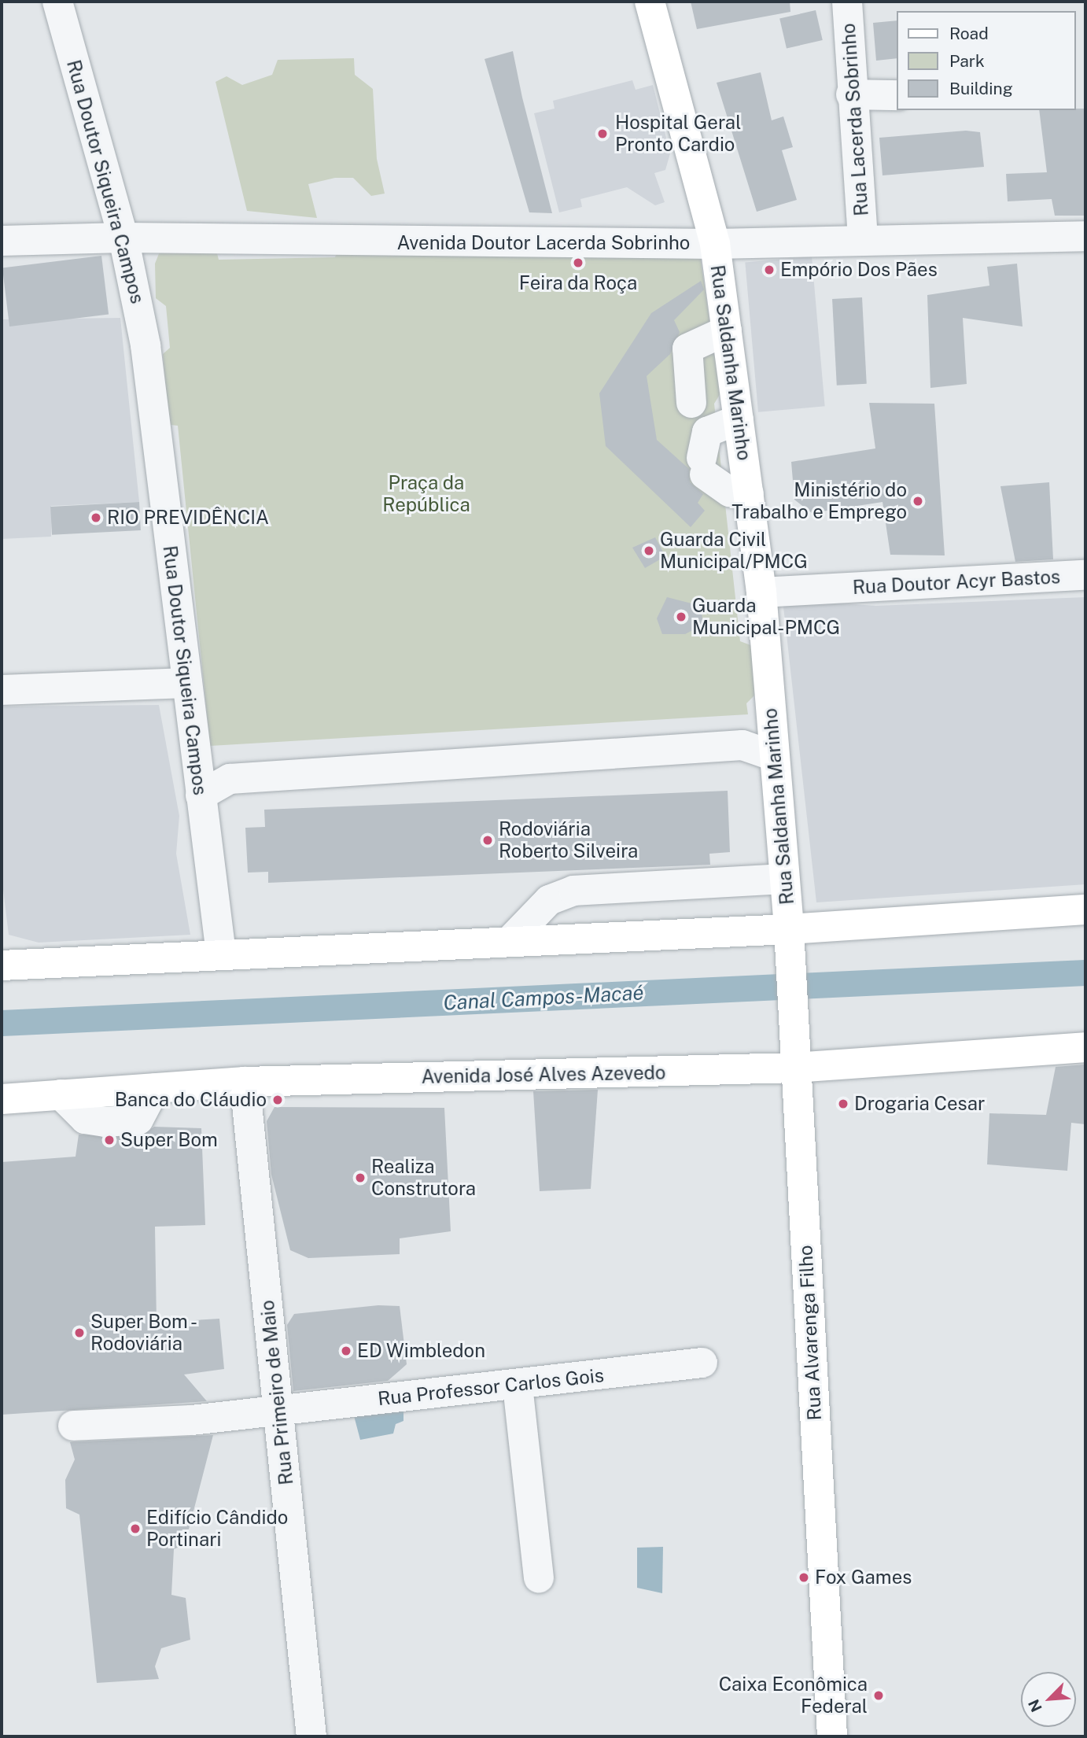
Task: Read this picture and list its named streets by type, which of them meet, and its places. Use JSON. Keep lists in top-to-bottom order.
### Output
{
  "streets": {
    "main road": ["Rua Saldanha Marinho", "Avenida José Alves Azevedo", "Rua Alvarenga Filho"],
    "street": [
      "Rua Lacerda Sobrinho",
      "Rua Doutor Siqueira Campos",
      "Avenida Doutor Lacerda Sobrinho",
      "Rua Doutor Acyr Bastos",
      "Rua Professor Carlos Gois",
      "Rua Primeiro de Maio"
    ]
  },
  "crossings": [
    ["Rua Lacerda Sobrinho", "Avenida Doutor Lacerda Sobrinho"],
    ["Rua Doutor Siqueira Campos", "Avenida Doutor Lacerda Sobrinho"],
    ["Avenida Doutor Lacerda Sobrinho", "Rua Saldanha Marinho"],
    ["Rua Saldanha Marinho", "Rua Doutor Acyr Bastos"],
    ["Rua Saldanha Marinho", "Rua Alvarenga Filho"],
    ["Avenida José Alves Azevedo", "Rua Alvarenga Filho"],
    ["Avenida José Alves Azevedo", "Rua Primeiro de Maio"],
    ["Rua Professor Carlos Gois", "Rua Primeiro de Maio"]
  ],
  "water": ["Canal Campos-Macaé"],
  "parks": ["Praça da República"],
  "places": [
    "Hospital Geral Pronto Cardio",
    "Feira da Roça",
    "Empório Dos Pães",
    "Ministério do Trabalho e Emprego",
    "RIO PREVIDÊNCIA",
    "Guarda Civil Municipal/PMCG",
    "Guarda Municipal-PMCG",
    "Rodoviária Roberto Silveira",
    "Banca do Cláudio",
    "Drogaria Cesar",
    "Super Bom",
    "Realiza Construtora",
    "Super Bom - Rodoviária",
    "ED Wimbledon",
    "Edifício Cândido Portinari",
    "Fox Games",
    "Caixa Econômica Federal"
  ],
  "legend": ["Road", "Park", "Building"],
  "north": "bottom left"
}
